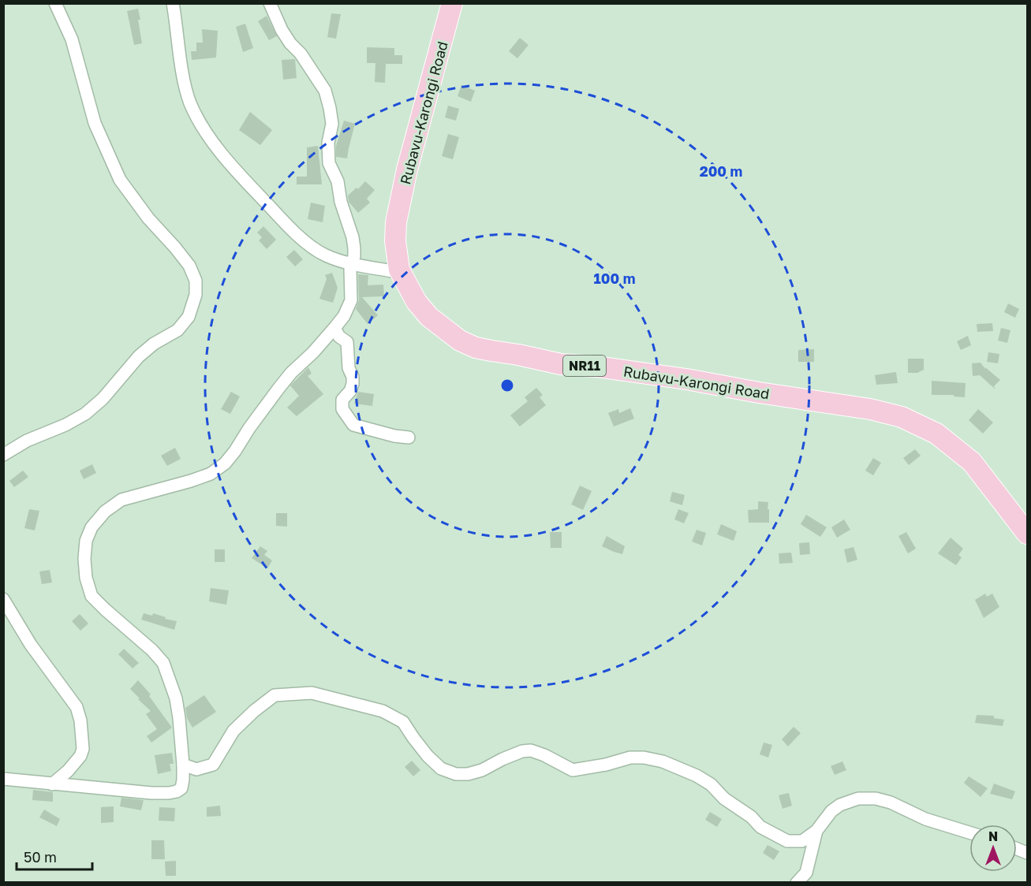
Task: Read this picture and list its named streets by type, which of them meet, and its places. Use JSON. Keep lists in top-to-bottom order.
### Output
{
  "streets": {
    "highway": ["Rubavu-Karongi Road", "NR11"]
  },
  "scale_bar": "50 m",
  "north": "top",
  "rings": ["200 m", "100 m"]
}
